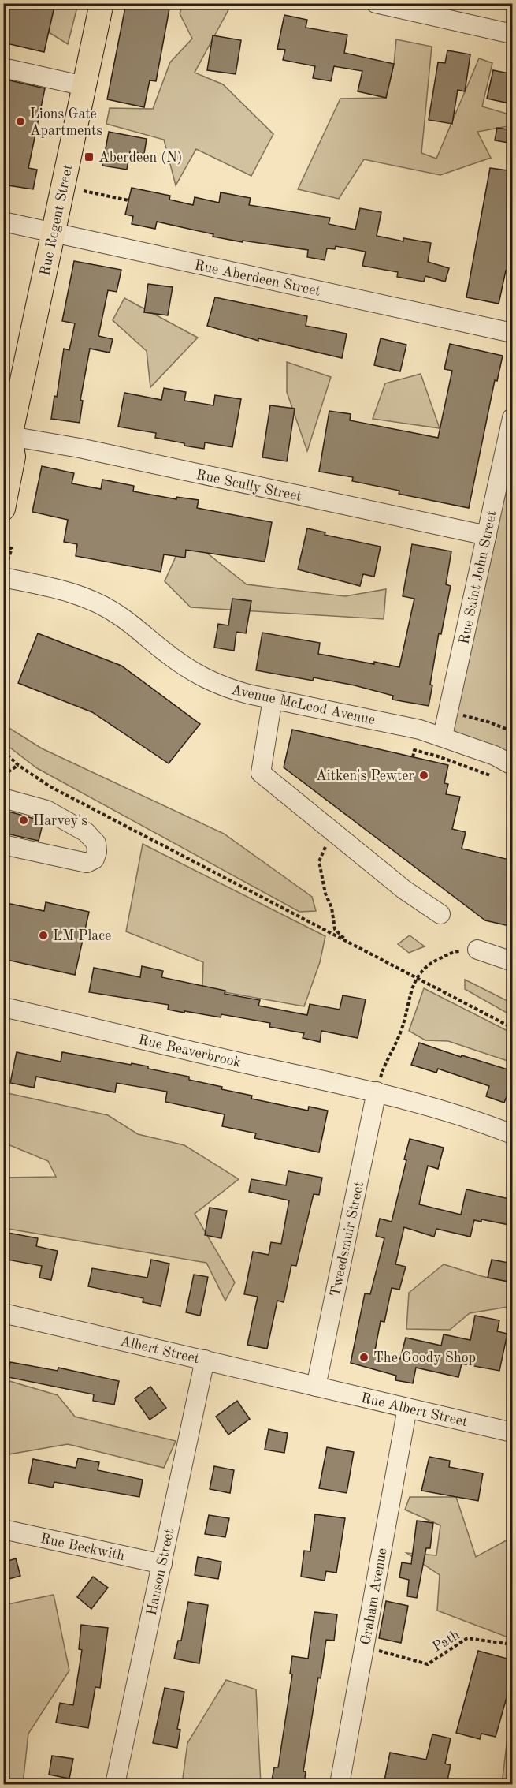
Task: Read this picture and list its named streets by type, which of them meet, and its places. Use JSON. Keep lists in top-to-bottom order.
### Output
{
  "streets": {
    "main road": ["Rue Regent Street"],
    "street": [
      "Rue Aberdeen Street",
      "Rue Scully Street",
      "Rue Saint John Street",
      "Avenue McLeod Avenue",
      "Rue Beaverbrook",
      "Tweedsmuir Street",
      "Albert Street",
      "Rue Albert Street",
      "Rue Beckwith",
      "Hanson Street",
      "Graham Avenue"
    ],
    "path": ["Path"]
  },
  "crossings": [
    ["Rue Regent Street", "Rue Aberdeen Street"],
    ["Rue Regent Street", "Rue Scully Street"],
    ["Rue Scully Street", "Rue Saint John Street"],
    ["Rue Saint John Street", "Avenue McLeod Avenue"],
    ["Rue Beaverbrook", "Tweedsmuir Street"],
    ["Tweedsmuir Street", "Albert Street"],
    ["Tweedsmuir Street", "Rue Albert Street"],
    ["Albert Street", "Rue Albert Street"],
    ["Albert Street", "Hanson Street"],
    ["Rue Albert Street", "Graham Avenue"],
    ["Rue Beckwith", "Hanson Street"],
    ["Graham Avenue", "Path"]
  ],
  "places": {
    "other": [
      "Lions Gate Apartments",
      "Aitken's Pewter",
      "Harvey's",
      "LM Place",
      "The Goody Shop"
    ],
    "transit": ["Aberdeen (N)"]
  }
}
